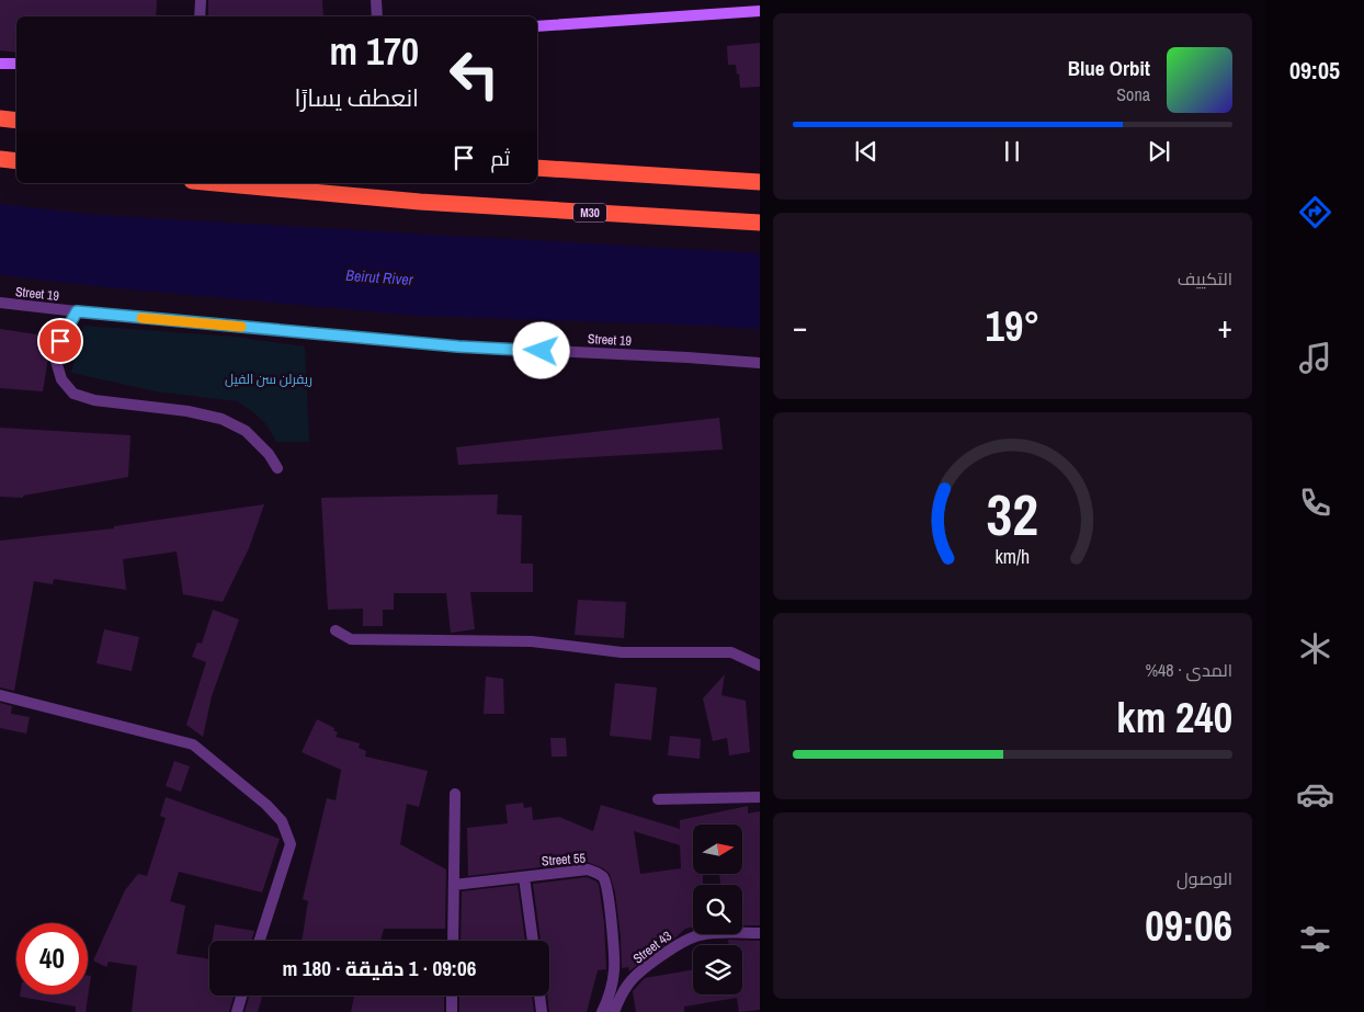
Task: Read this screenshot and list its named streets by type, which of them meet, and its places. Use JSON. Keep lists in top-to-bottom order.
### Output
{
  "streets": {
    "highway": ["M30"],
    "street": ["Street 19", "Street 55", "Street 43"]
  },
  "water": ["Beirut River"],
  "parks": ["ريفرلن سن الفيل"],
  "north": "right",
  "page": {
    "tabs": "09:05",
    "turn": ["170 m", "انعطف يسارًا"],
    "song": ["Blue Orbit", "Sona"],
    "then": "ثم",
    "tile": [
      "التكييف",
      ["المدى · 48%", "240 km"],
      ["الوصول", "09:06"]
    ],
    "heat": ["−", "19°", "+"],
    "limit": "40",
    "trip": "09:06 · 1 دقيقة · 180 m",
    "gauge": ["32", "km/h"]
  }
}
